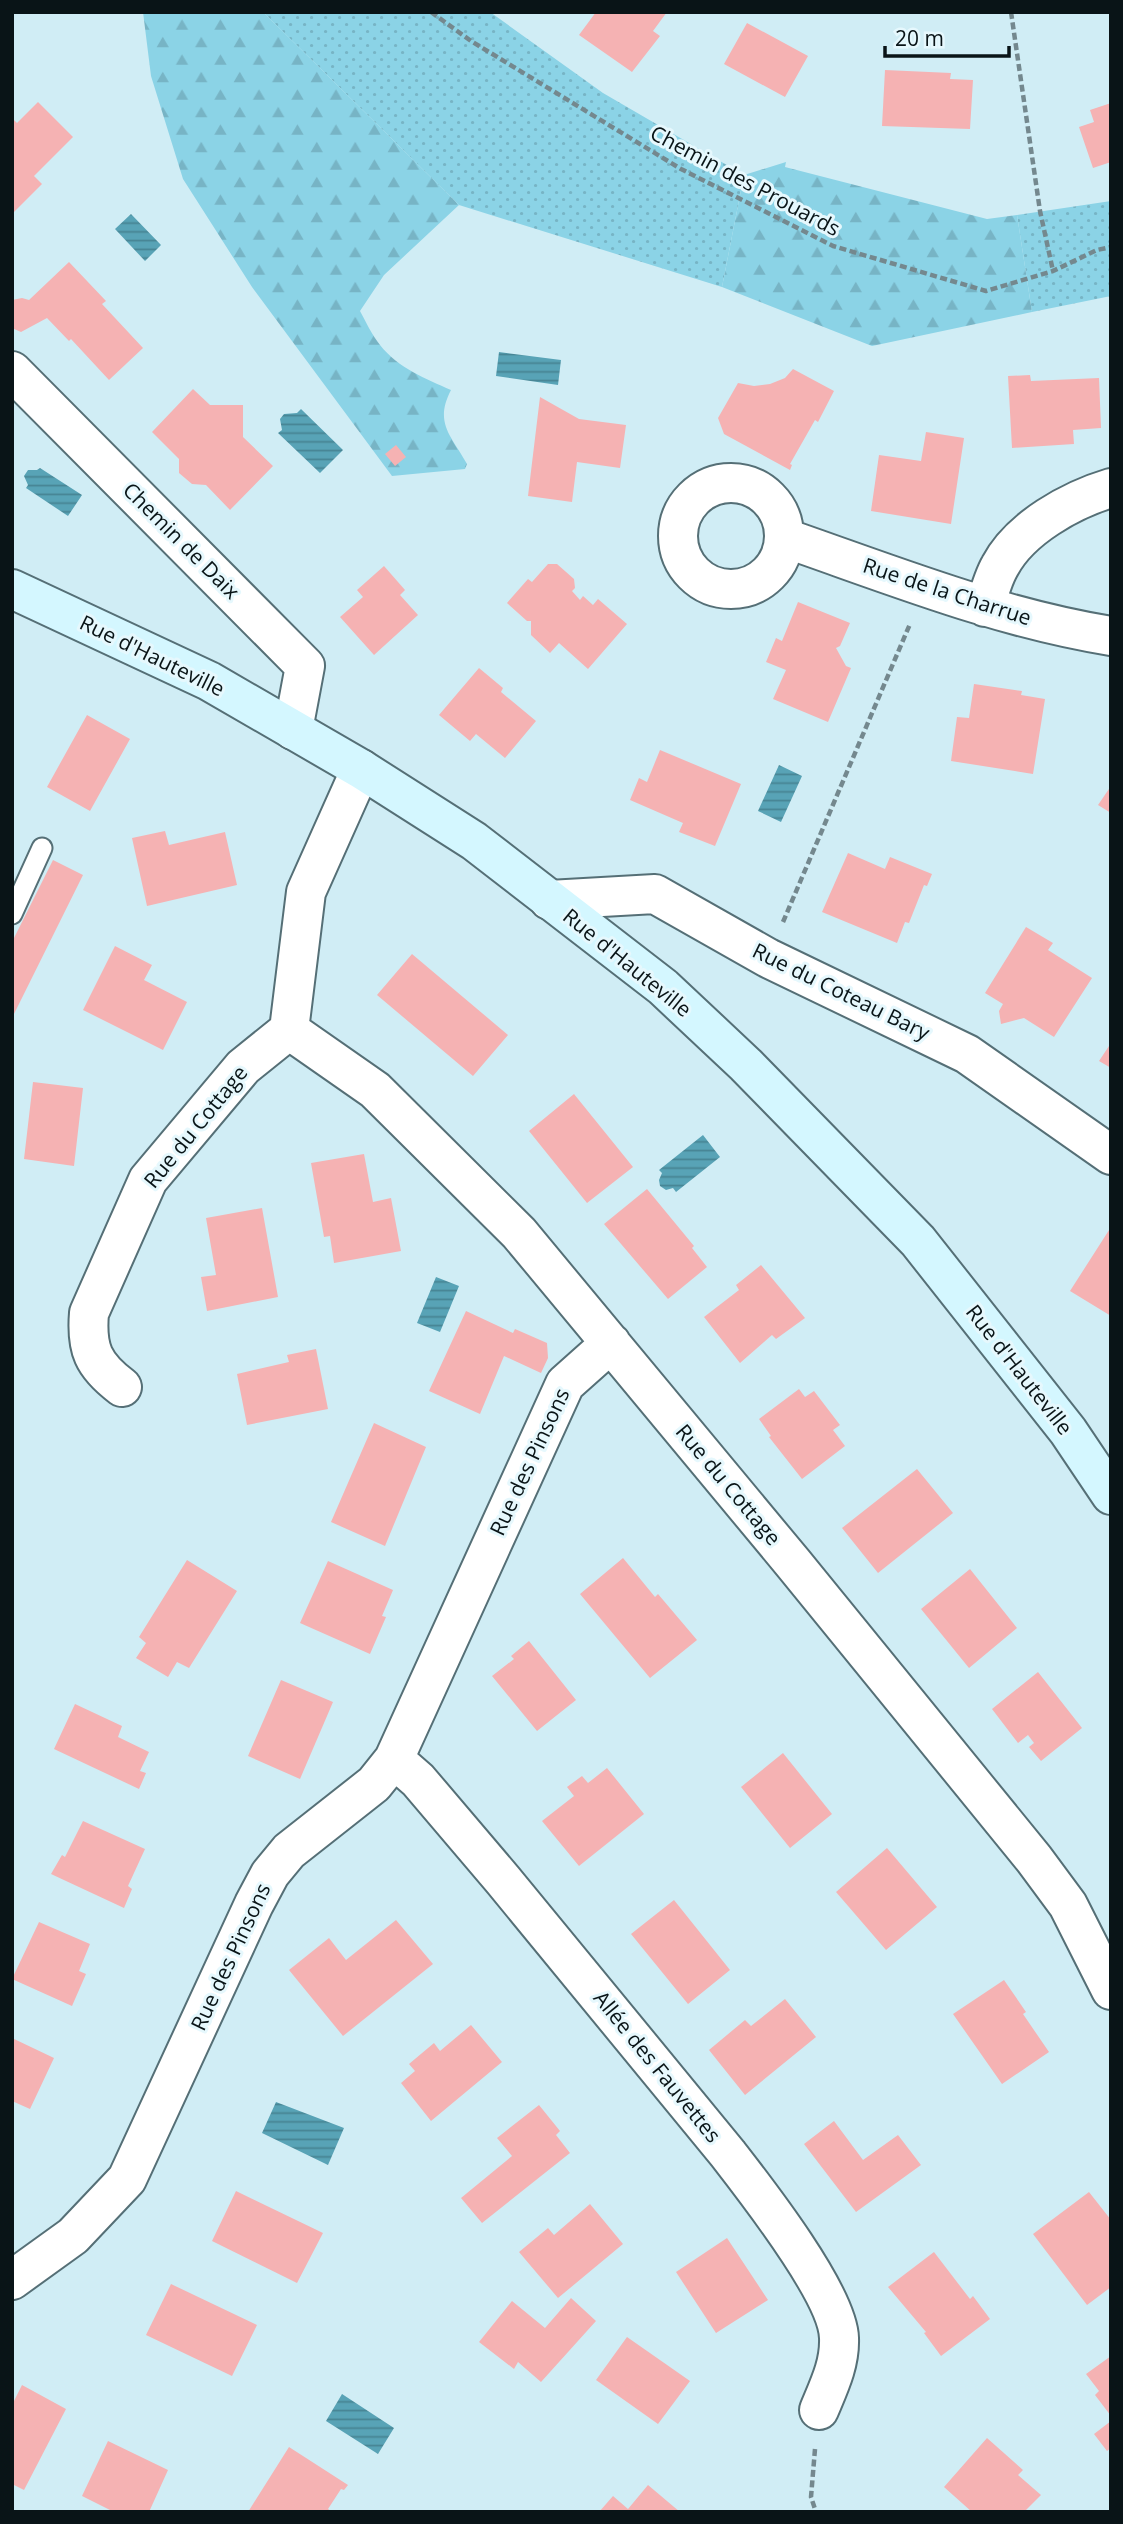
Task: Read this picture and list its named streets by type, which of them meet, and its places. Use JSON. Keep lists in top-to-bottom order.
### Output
{
  "streets": {
    "street": [
      "Chemin de Daix",
      "Rue de la Charrue",
      "Rue d'Hauteville",
      "Rue du Coteau Bary",
      "Rue du Cottage",
      "Rue des Pinsons",
      "Allée des Fauvettes"
    ],
    "path": ["Chemin des Prouards"]
  },
  "crossings": [
    ["Chemin de Daix", "Rue d'Hauteville"],
    ["Rue d'Hauteville", "Rue du Coteau Bary"],
    ["Rue du Cottage", "Rue des Pinsons"],
    ["Rue des Pinsons", "Allée des Fauvettes"]
  ],
  "scale_bar": "20 m"
}
